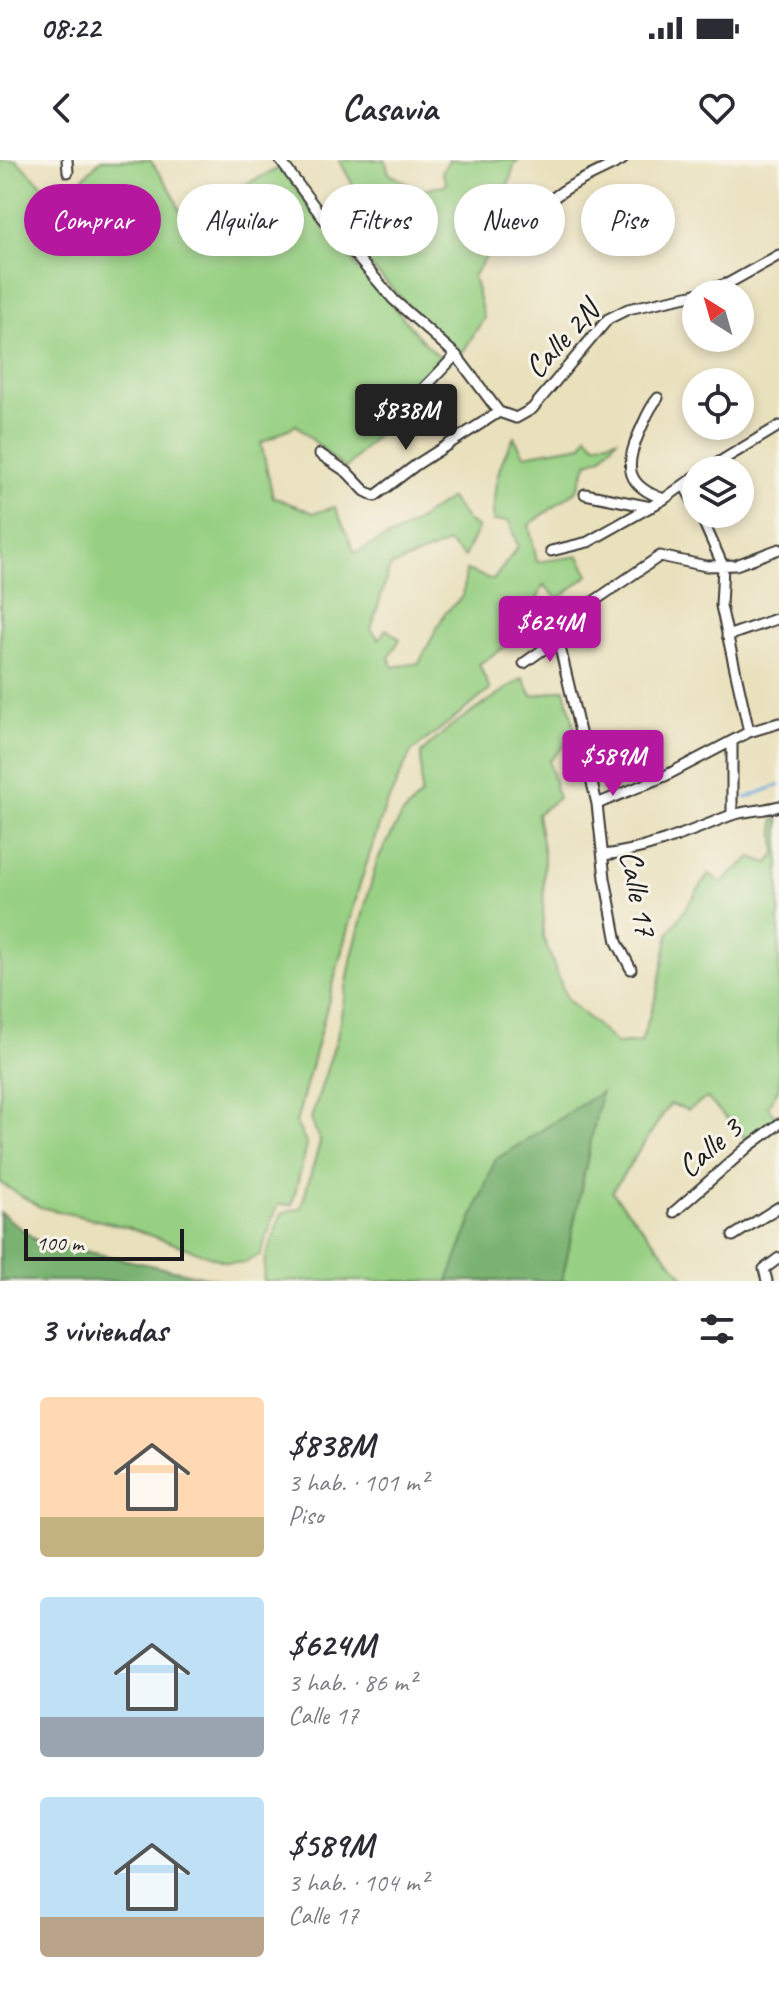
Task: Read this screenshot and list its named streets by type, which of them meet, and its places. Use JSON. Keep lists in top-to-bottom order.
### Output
{
  "streets": {
    "street": ["Calle 2N", "Calle 17", "Calle 3"]
  },
  "scale_bar": "100 m",
  "north": "top left",
  "page": {
    "status": "08:22",
    "header": "Casavia",
    "chip": [
      "Comprar",
      "Alquilar",
      "Filtros",
      "Nuevo",
      "Piso"
    ],
    "price": ["$838M", "$624M", "$589M"],
    "scale": "100 m",
    "heading": "3 viviendas",
    "list": [
      {
        "name": "$838M",
        "note": "3 hab. · 101 m² · Piso"
      },
      {
        "name": "$624M",
        "note": "3 hab. · 86 m² · Calle 17"
      },
      {
        "name": "$589M",
        "note": "3 hab. · 104 m² · Calle 17"
      }
    ]
  }
}
